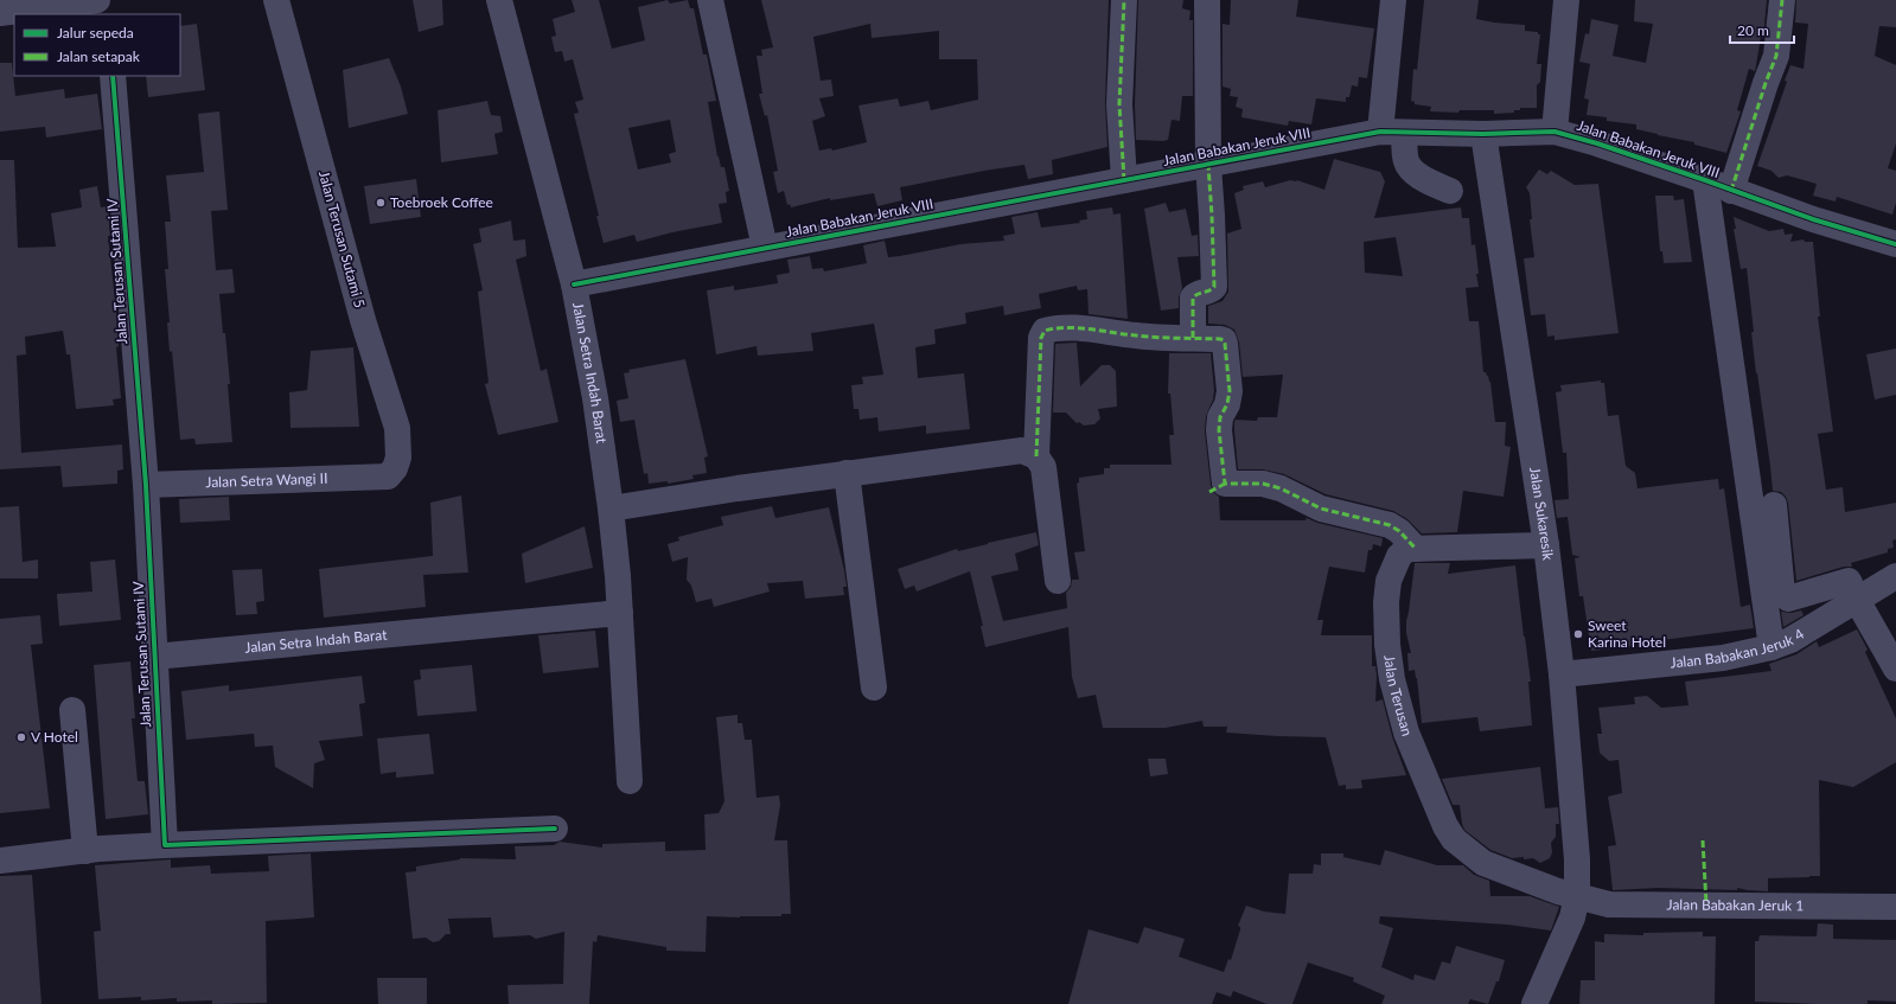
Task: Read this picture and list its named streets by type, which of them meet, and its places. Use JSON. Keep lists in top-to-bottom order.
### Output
{
  "streets": {
    "street": [
      "Jalan Babakan Jeruk VIII",
      "Jalan Terusan Sutami 5",
      "Jalan Terusan Sutami IV",
      "Jalan Setra Indah Barat",
      "Jalan Setra Wangi II",
      "Jalan Sukaresik",
      "Jalan Babakan Jeruk 4",
      "Jalan Terusan",
      "Jalan Babakan Jeruk 1"
    ]
  },
  "crossings": [
    ["Jalan Babakan Jeruk VIII", "Jalan Setra Indah Barat"],
    ["Jalan Babakan Jeruk VIII", "Jalan Sukaresik"],
    ["Jalan Terusan Sutami 5", "Jalan Setra Wangi II"],
    ["Jalan Terusan Sutami IV", "Jalan Setra Indah Barat"],
    ["Jalan Terusan Sutami IV", "Jalan Setra Wangi II"],
    ["Jalan Sukaresik", "Jalan Babakan Jeruk 4"],
    ["Jalan Sukaresik", "Jalan Terusan"],
    ["Jalan Sukaresik", "Jalan Babakan Jeruk 1"],
    ["Jalan Terusan", "Jalan Babakan Jeruk 1"]
  ],
  "places": ["Toebroek Coffee", "Sweet Karina Hotel", "V Hotel"],
  "legend": ["Jalur sepeda", "Jalan setapak"],
  "scale_bar": "20 m"
}
